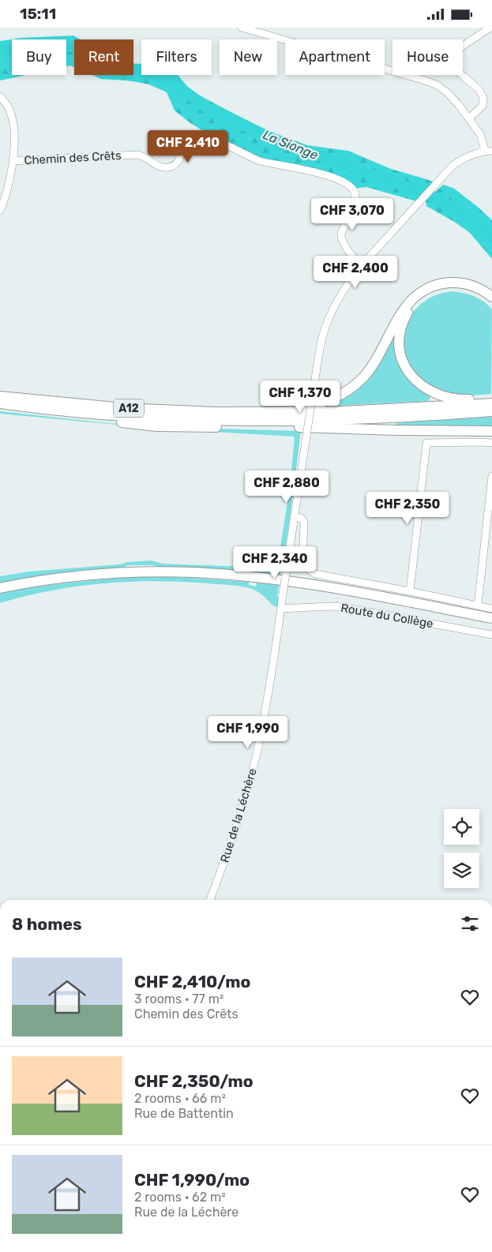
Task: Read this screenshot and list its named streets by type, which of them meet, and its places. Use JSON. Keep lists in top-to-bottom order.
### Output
{
  "streets": {
    "highway": ["A12"],
    "street": ["Chemin des Crêts", "Route du Collège", "Rue de la Léchère"]
  },
  "crossings": [
    ["Chemin des Crêts", "Rue de la Léchère"],
    ["Route du Collège", "Rue de la Léchère"]
  ],
  "water": ["La Sionge"],
  "page": {
    "status": "15:11",
    "chip": [
      "Buy",
      "Rent",
      "Filters",
      "New",
      "Apartment",
      "House"
    ],
    "price": [
      "CHF 2,410",
      "CHF 3,070",
      "CHF 2,400",
      "CHF 1,370",
      "CHF 2,880",
      "CHF 2,350",
      "CHF 2,340",
      "CHF 1,990"
    ],
    "heading": "8 homes",
    "list": [
      {
        "name": "CHF 2,410/mo",
        "note": "3 rooms · 77 m² · Chemin des Crêts"
      },
      {
        "name": "CHF 2,350/mo",
        "note": "2 rooms · 66 m² · Rue de Battentin"
      },
      {
        "name": "CHF 1,990/mo",
        "note": "2 rooms · 62 m² · Rue de la Léchère"
      }
    ]
  }
}
